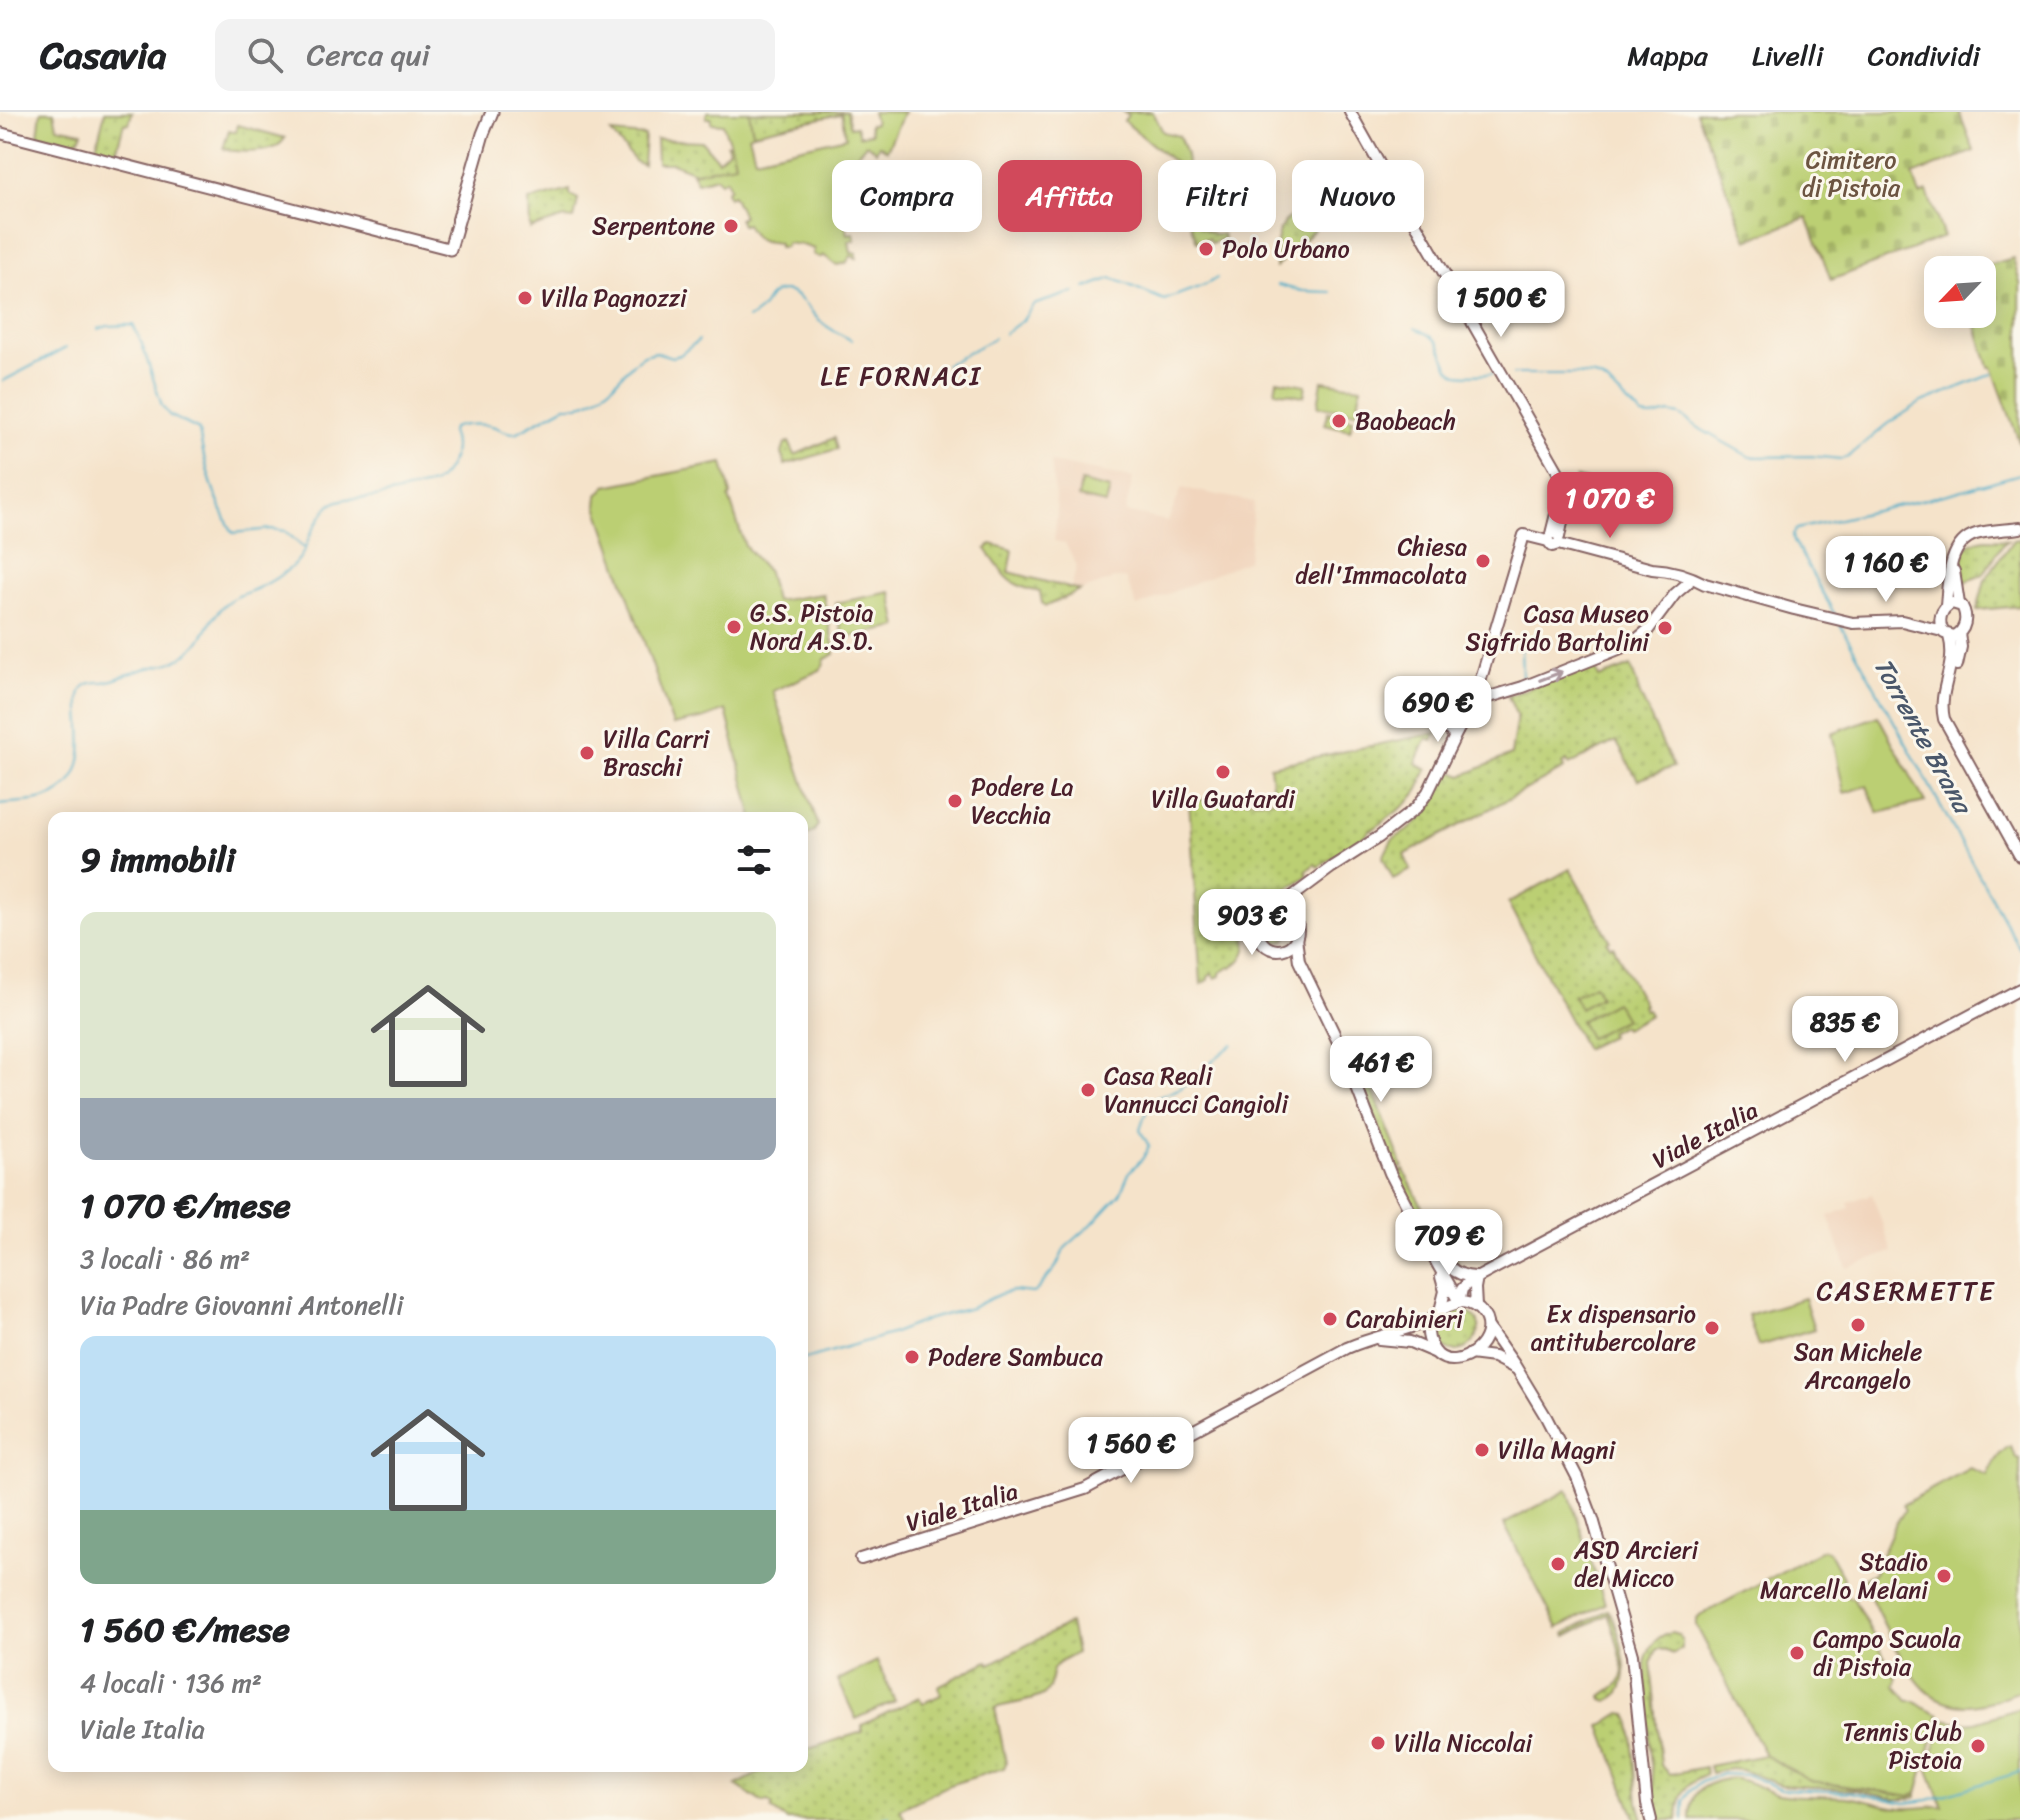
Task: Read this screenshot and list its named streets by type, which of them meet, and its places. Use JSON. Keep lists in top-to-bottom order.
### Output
{
  "streets": {
    "main road": ["Viale Italia"]
  },
  "districts": ["LE FORNACI", "CASERMETTE"],
  "water": ["Torrente Brana"],
  "parks": ["Cimitero di Pistoia"],
  "places": [
    "Serpentone",
    "Polo Urbano",
    "Villa Pagnozzi",
    "Baobeach",
    "Chiesa dell'Immacolata",
    "G.S. Pistoia Nord A.S.D.",
    "Casa Museo Sigfrido Bartolini",
    "Villa Carri Braschi",
    "Villa Guatardi",
    "Podere La Vecchia",
    "Casa Reali Vannucci Cangioli",
    "Carabinieri",
    "San Michele Arcangelo",
    "Ex dispensario antitubercolare",
    "Podere Sambuca",
    "Villa Magni",
    "ASD Arcieri del Micco",
    "Stadio Marcello Melani",
    "Campo Scuola di Pistoia",
    "Villa Niccolai",
    "Tennis Club Pistoia"
  ],
  "north": "bottom left",
  "page": {
    "header": "Casavia",
    "search": "Cerca qui",
    "nav": ["Mappa", "Livelli", "Condividi"],
    "chip": [
      "Compra",
      "Affitta",
      "Filtri",
      "Nuovo"
    ],
    "price": [
      "1 500 €",
      "1 070 €",
      "1 160 €",
      "690 €",
      "903 €",
      "835 €",
      "461 €",
      "709 €",
      "1 560 €"
    ],
    "heading": "9 immobili",
    "list": [
      {
        "name": "1 070 €/mese",
        "note": "3 locali · 86 m² · Via Padre Giovanni Antonelli"
      },
      {
        "name": "1 560 €/mese",
        "note": "4 locali · 136 m² · Viale Italia"
      }
    ]
  }
}
